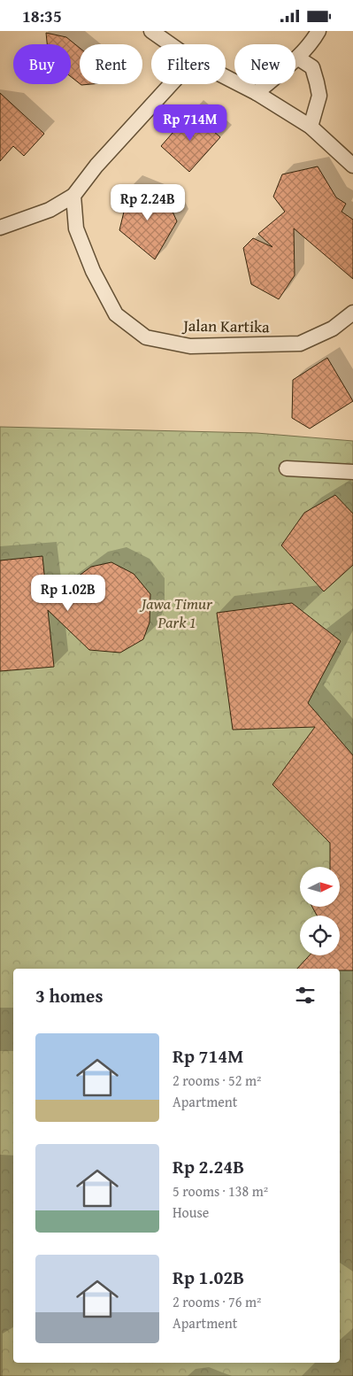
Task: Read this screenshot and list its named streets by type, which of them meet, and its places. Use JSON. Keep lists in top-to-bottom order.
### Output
{
  "streets": {
    "lane": ["Jalan Kartika"]
  },
  "parks": ["Jawa Timur Park 1"],
  "north": "right",
  "page": {
    "status": "18:35",
    "chip": [
      "Buy",
      "Rent",
      "Filters",
      "New"
    ],
    "price": ["Rp 714M", "Rp 2.24B", "Rp 1.02B"],
    "heading": "3 homes",
    "list": [
      {
        "name": "Rp 714M",
        "note": "2 rooms · 52 m² · Apartment"
      },
      {
        "name": "Rp 2.24B",
        "note": "5 rooms · 138 m² · House"
      },
      {
        "name": "Rp 1.02B",
        "note": "2 rooms · 76 m² · Apartment"
      }
    ]
  }
}
